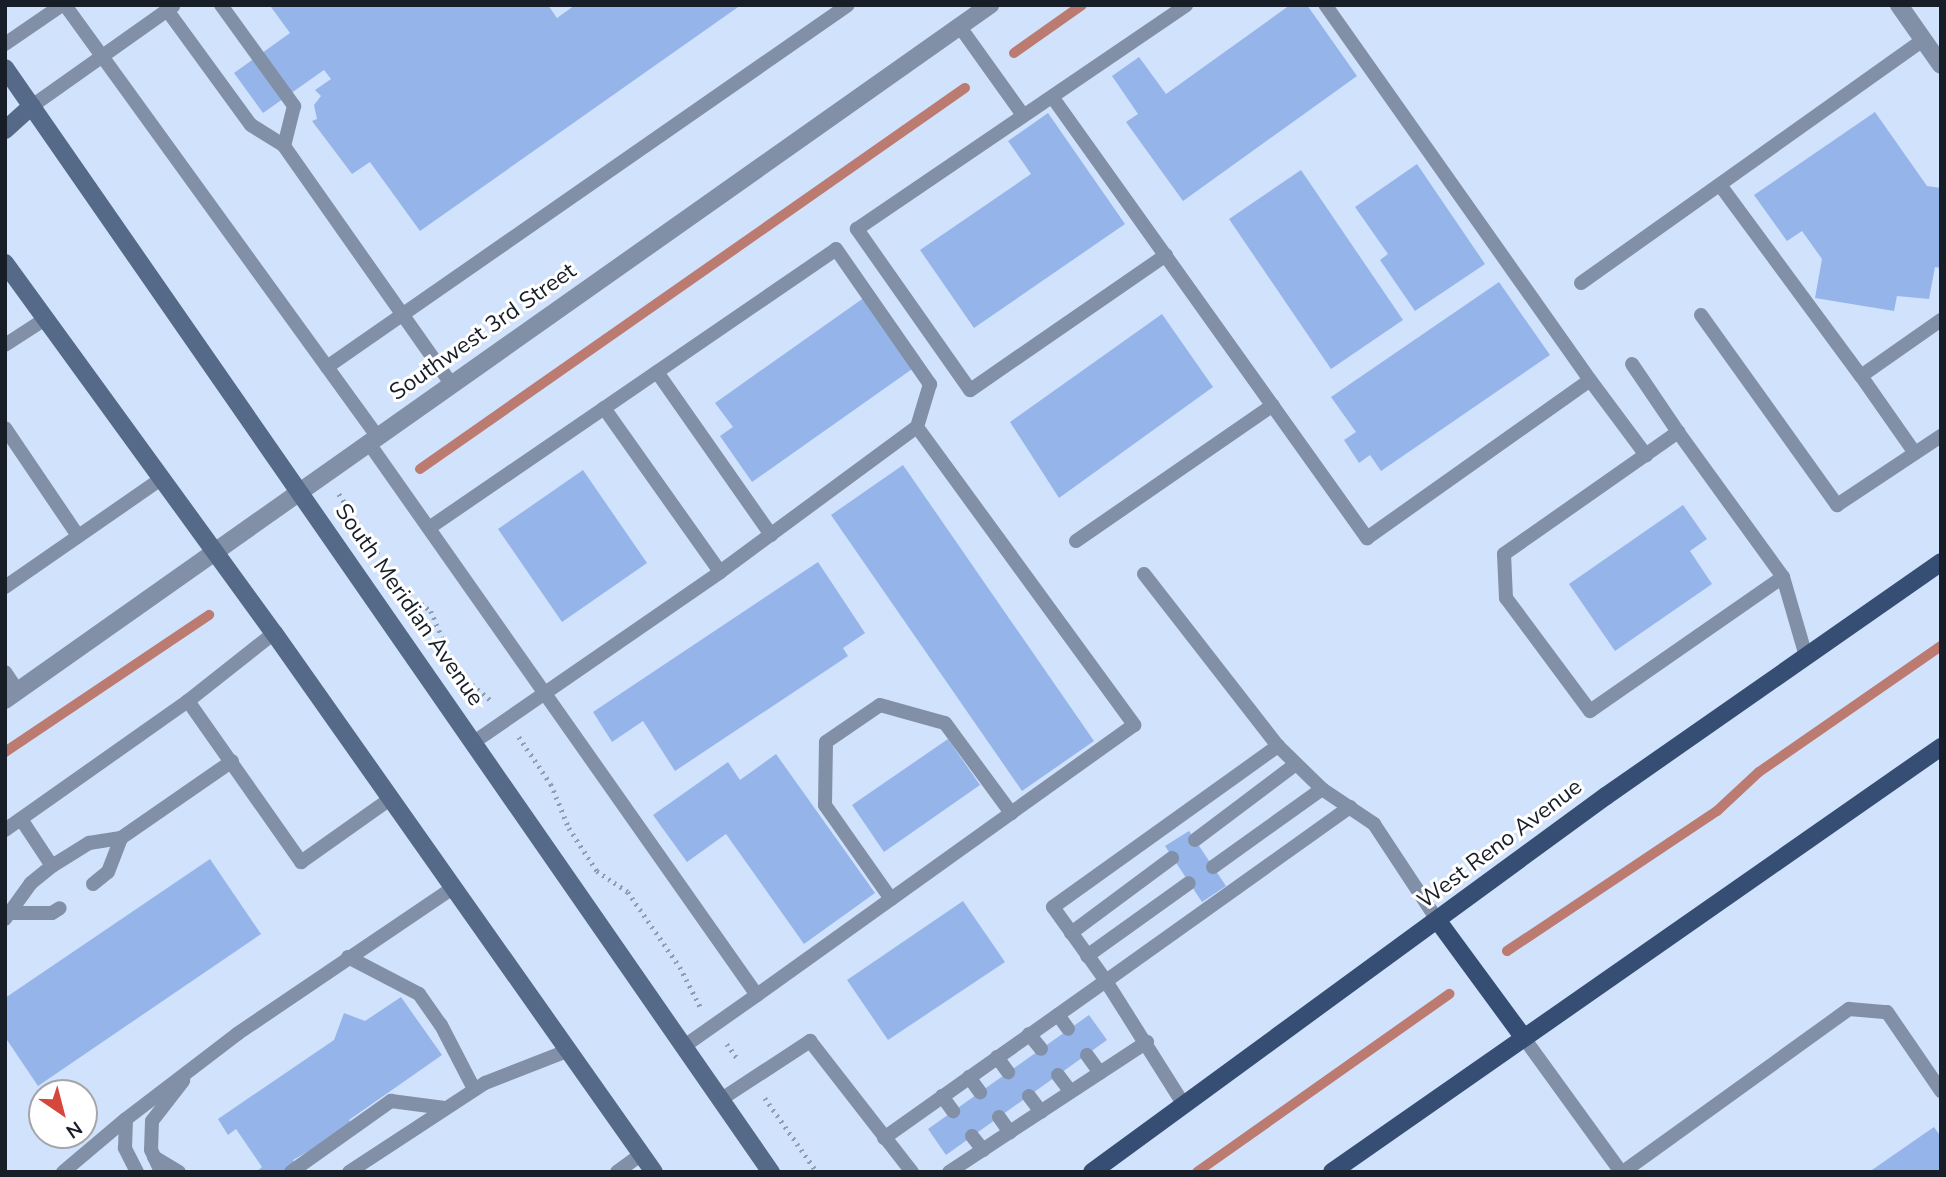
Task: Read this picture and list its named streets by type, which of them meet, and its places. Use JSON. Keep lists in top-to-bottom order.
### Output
{
  "streets": {
    "main road": ["South Meridian Avenue", "West Reno Avenue"],
    "street": ["Southwest 3rd Street"]
  },
  "crossings": [
    ["Southwest 3rd Street", "South Meridian Avenue"]
  ],
  "north": "bottom right"
}
